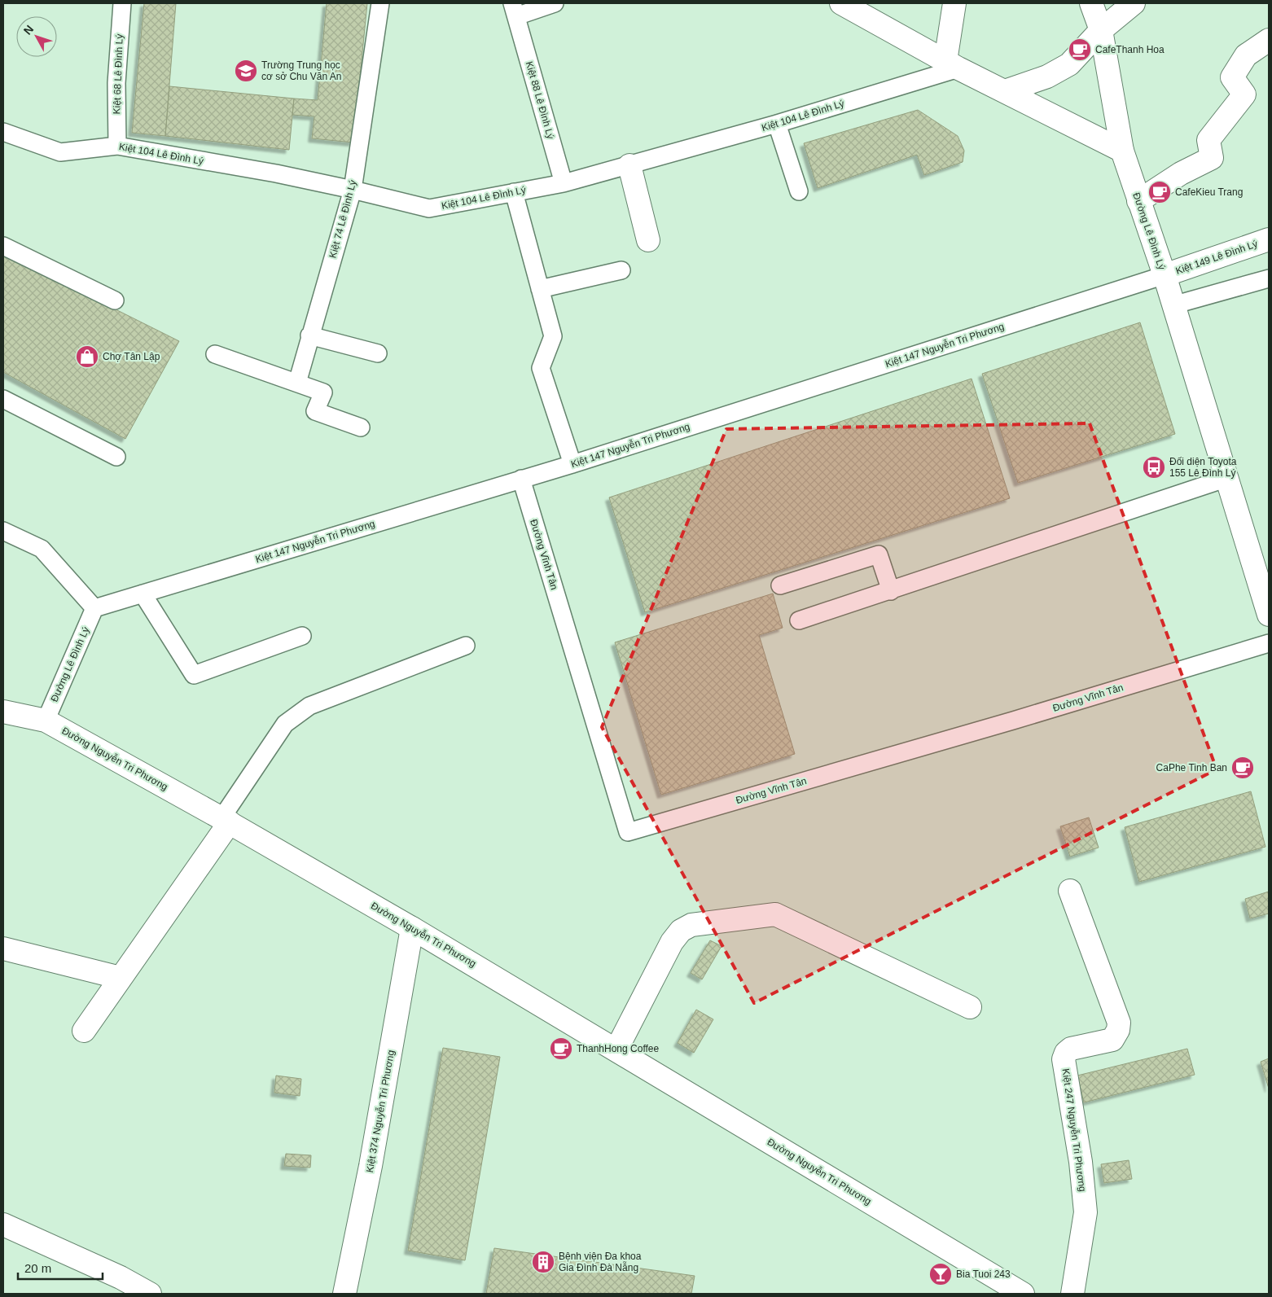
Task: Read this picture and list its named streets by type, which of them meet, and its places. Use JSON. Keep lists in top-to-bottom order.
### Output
{
  "streets": {
    "street": [
      "Đường Lê Đình Lý",
      "Kiệt 149 Lê Đình Lý",
      "Đường Nguyễn Tri Phương",
      "Kiệt 374 Nguyễn Tri Phương",
      "Kiệt 247 Nguyễn Tri Phương"
    ],
    "lane": [
      "Kiệt 68 Lê Đình Lý",
      "Kiệt 88 Lê Đình Lý",
      "Kiệt 104 Lê Đình Lý",
      "Kiệt 74 Lê Đình Lý",
      "Kiệt 147 Nguyễn Tri Phương",
      "Đường Vĩnh Tân"
    ]
  },
  "crossings": [
    ["Kiệt 68 Lê Đình Lý", "Kiệt 104 Lê Đình Lý"],
    ["Kiệt 88 Lê Đình Lý", "Kiệt 104 Lê Đình Lý"],
    ["Kiệt 104 Lê Đình Lý", "Kiệt 74 Lê Đình Lý"],
    ["Đường Lê Đình Lý", "Kiệt 149 Lê Đình Lý"],
    ["Đường Lê Đình Lý", "Kiệt 147 Nguyễn Tri Phương"],
    ["Đường Lê Đình Lý", "Đường Nguyễn Tri Phương"],
    ["Kiệt 149 Lê Đình Lý", "Kiệt 147 Nguyễn Tri Phương"],
    ["Kiệt 147 Nguyễn Tri Phương", "Đường Vĩnh Tân"],
    ["Đường Nguyễn Tri Phương", "Kiệt 374 Nguyễn Tri Phương"]
  ],
  "places": {
    "cafe": [
      "CafeThanh Hoa",
      "CafeKieu Trang",
      "CaPhe Tinh Ban",
      "ThanhHong Coffee"
    ],
    "school or university": ["Trường Trung học cơ sở Chu Văn An"],
    "shop": ["Chợ Tân Lập"],
    "bus stop": ["Đối diện Toyota 155 Lê Đình Lý"],
    "building": ["Bệnh viện Đa khoa Gia Đình Đà Nẵng"],
    "bar": ["Bia Tuoi 243"]
  },
  "scale_bar": "20 m",
  "north": "top left"
}
